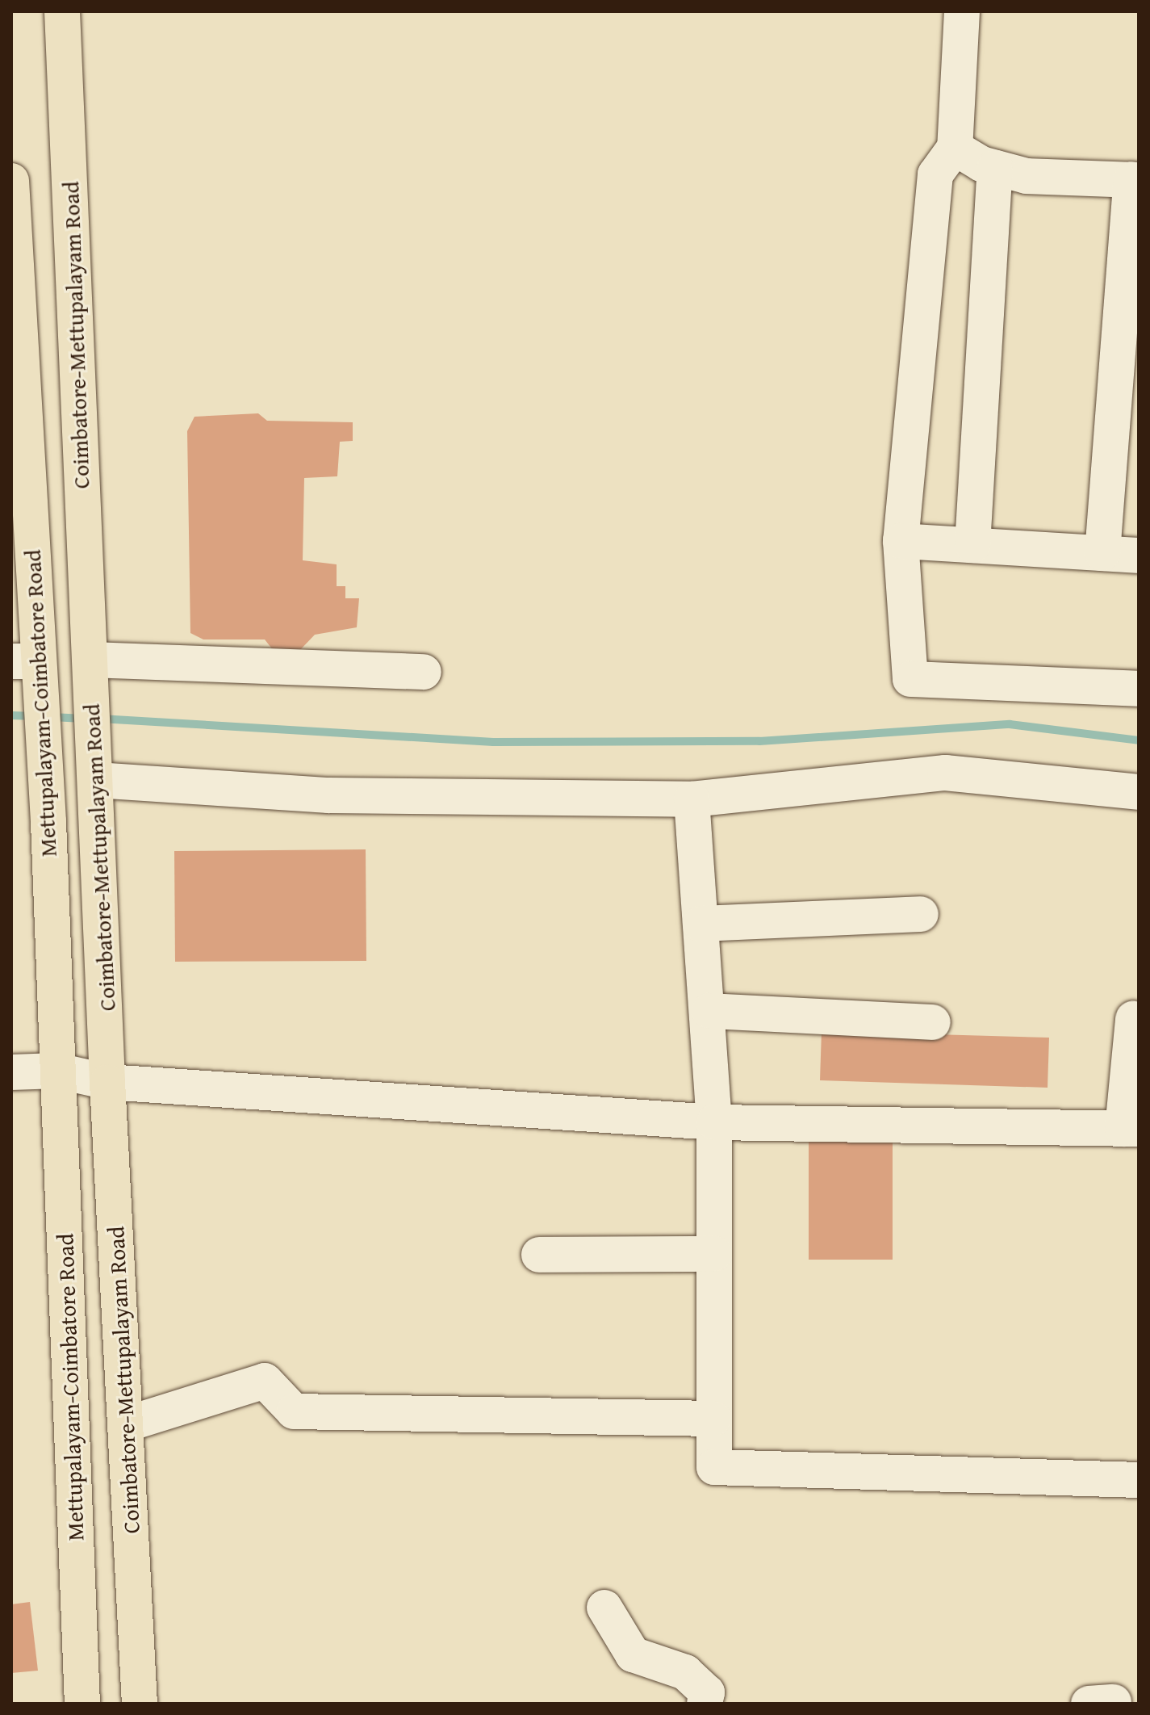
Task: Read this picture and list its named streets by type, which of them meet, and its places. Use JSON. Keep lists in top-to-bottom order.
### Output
{
  "streets": {
    "highway": ["Coimbatore-Mettupalayam Road", "Mettupalayam-Coimbatore Road"]
  }
}
